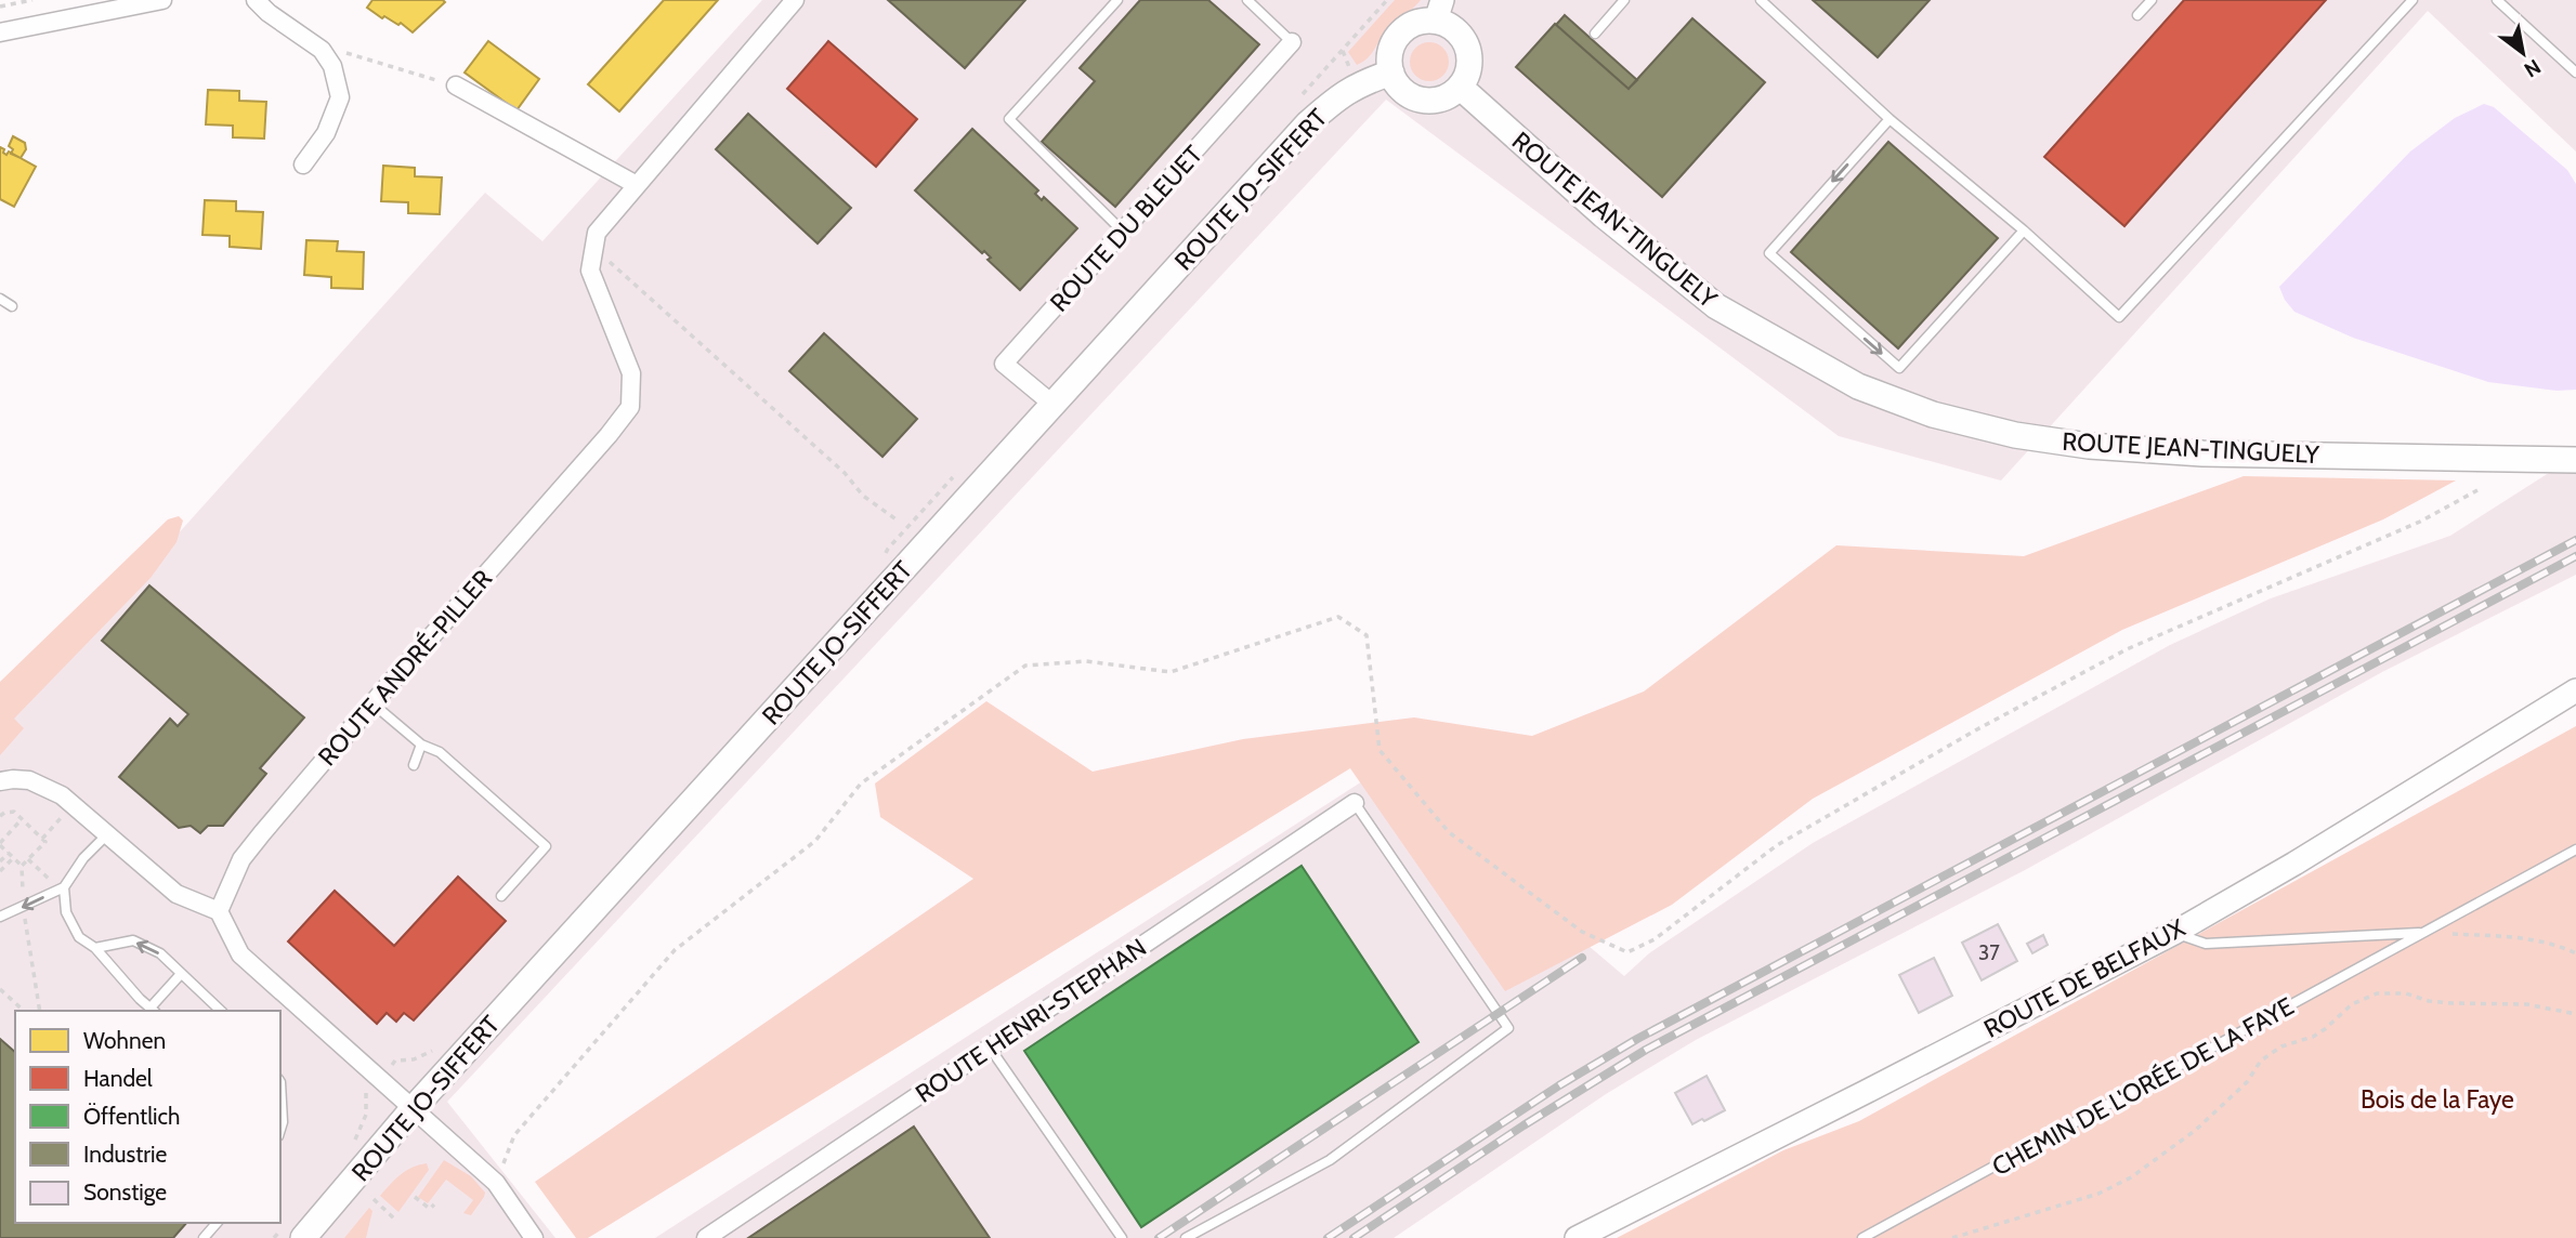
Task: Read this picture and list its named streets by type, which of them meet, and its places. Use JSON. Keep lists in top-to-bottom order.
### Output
{
  "streets": {
    "main road": ["ROUTE JO-SIFFERT", "ROUTE JEAN-TINGUELY"],
    "street": [
      "ROUTE DU BLEUET",
      "ROUTE ANDRÉ-PILLER",
      "ROUTE DE BELFAUX",
      "ROUTE HENRI-STEPHAN"
    ],
    "lane": ["CHEMIN DE L'ORÉE DE LA FAYE"]
  },
  "crossings": [
    ["ROUTE JO-SIFFERT", "ROUTE JEAN-TINGUELY"],
    ["ROUTE JO-SIFFERT", "ROUTE DU BLEUET"],
    ["ROUTE DE BELFAUX", "CHEMIN DE L'ORÉE DE LA FAYE"]
  ],
  "parks": ["Bois de la Faye"],
  "house_numbers": ["37"],
  "legend": [
    "Wohnen",
    "Handel",
    "Öffentlich",
    "Industrie",
    "Sonstige"
  ],
  "north": "bottom right"
}
